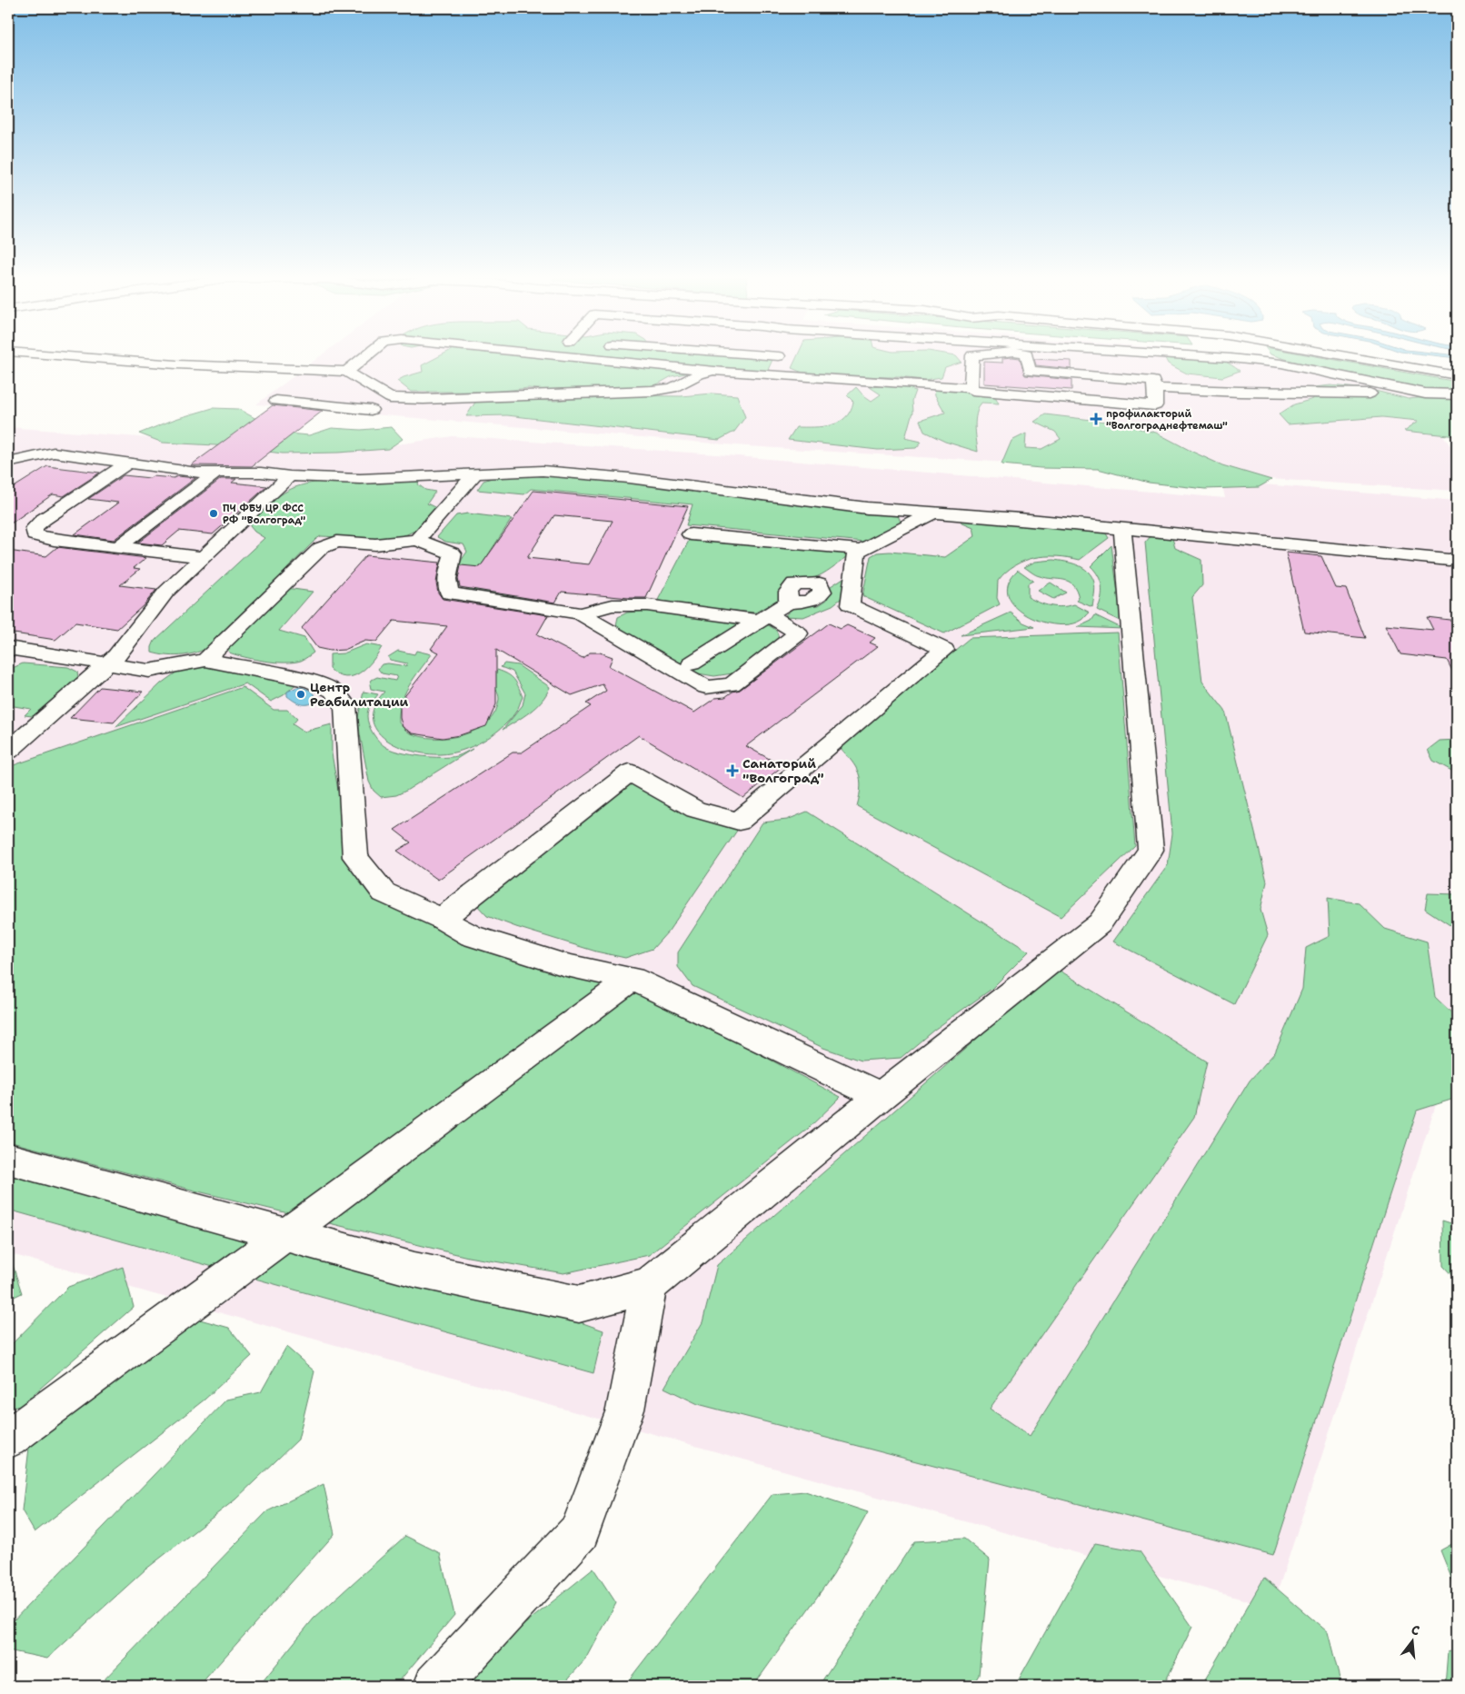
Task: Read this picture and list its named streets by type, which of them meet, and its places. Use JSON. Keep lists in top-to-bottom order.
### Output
{
  "places": {
    "health": ["профилакторий \"Волгограднефтемаш\"", "Санаторий \"Волгоград\""],
    "other": ["ПЧ ФБУ ЦР ФСС РФ \"Волгоград\"", "Центр Реабилитации"]
  },
  "north": "top"
}
